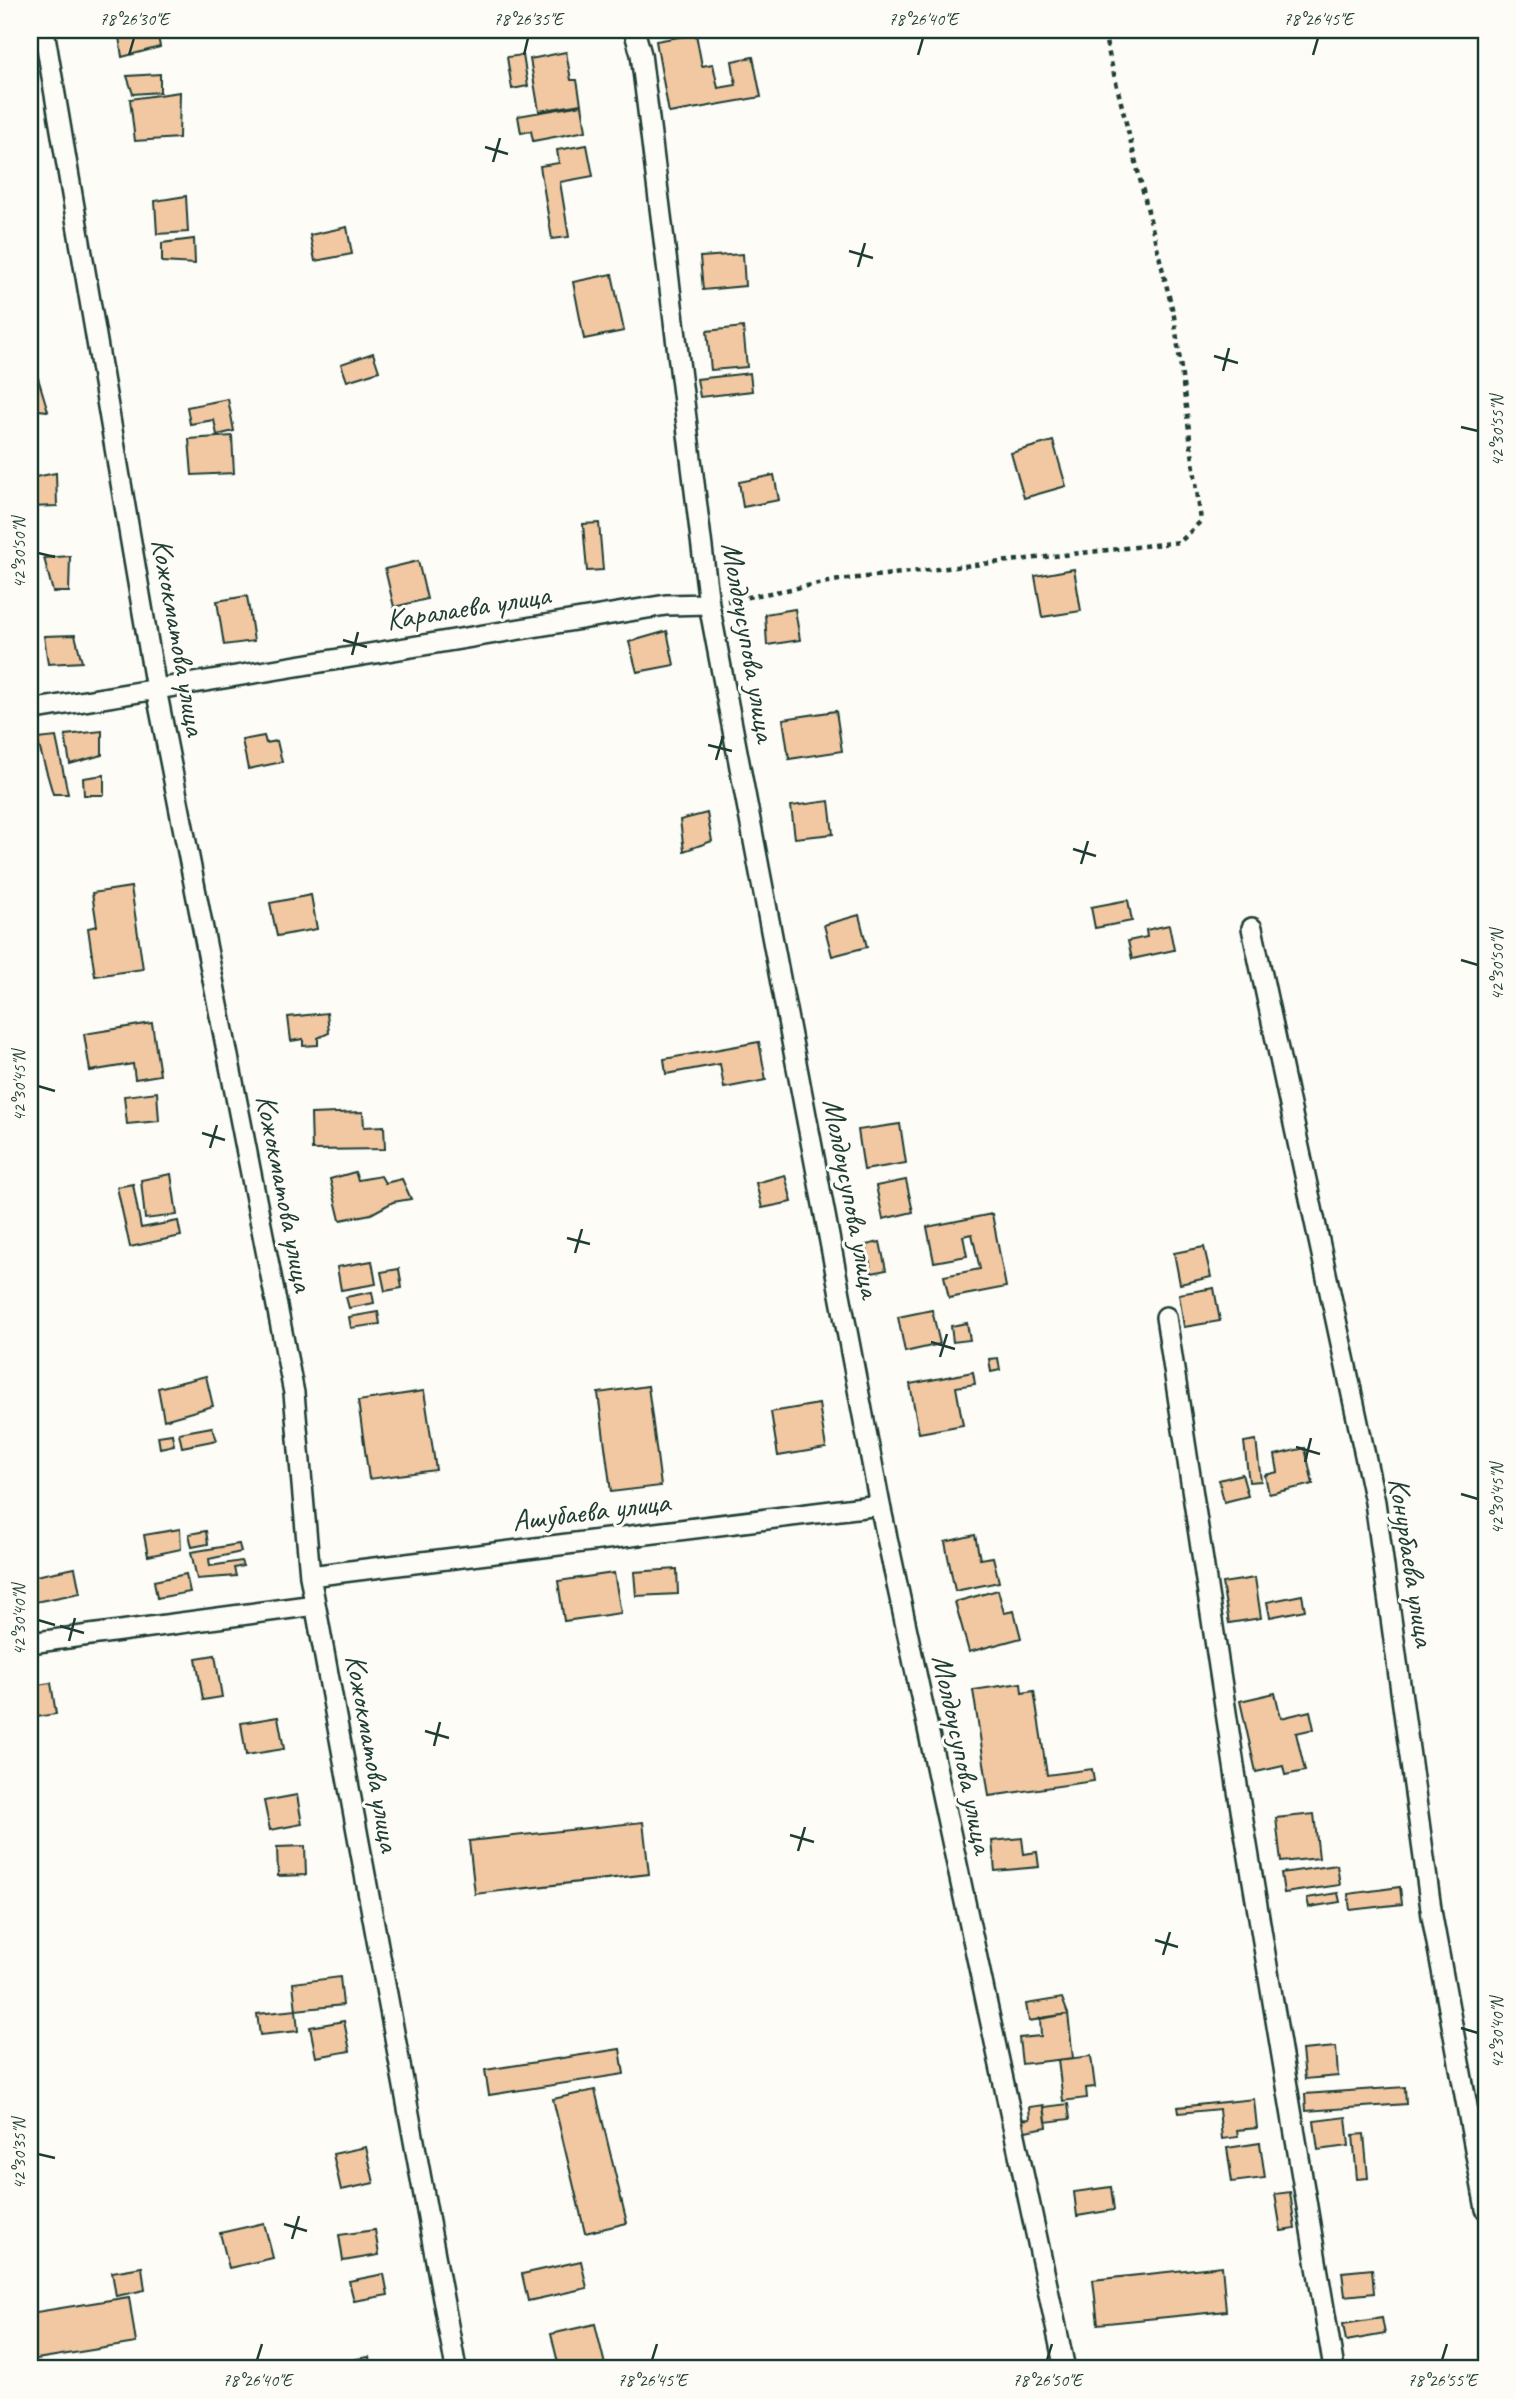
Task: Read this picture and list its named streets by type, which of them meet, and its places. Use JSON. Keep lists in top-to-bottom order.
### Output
{
  "streets": {
    "street": [
      "Каралаева улица",
      "Кожокматова улица",
      "Молдоусупова улица",
      "Ашубаева улица",
      "Конурбаева улица"
    ]
  },
  "crossings": [
    ["Каралаева улица", "Кожокматова улица"],
    ["Каралаева улица", "Молдоусупова улица"],
    ["Кожокматова улица", "Ашубаева улица"],
    ["Молдоусупова улица", "Ашубаева улица"]
  ],
  "coordinates": [
    "78°26'30\"E",
    "78°26'35\"E",
    "78°26'40\"E",
    "78°26'45\"E",
    "42°30'55\"N",
    "42°30'50\"N",
    "42°30'45\"N",
    "42°30'40\"N",
    "42°30'35\"N",
    "78°26'50\"E",
    "78°26'55\"E"
  ]
}
